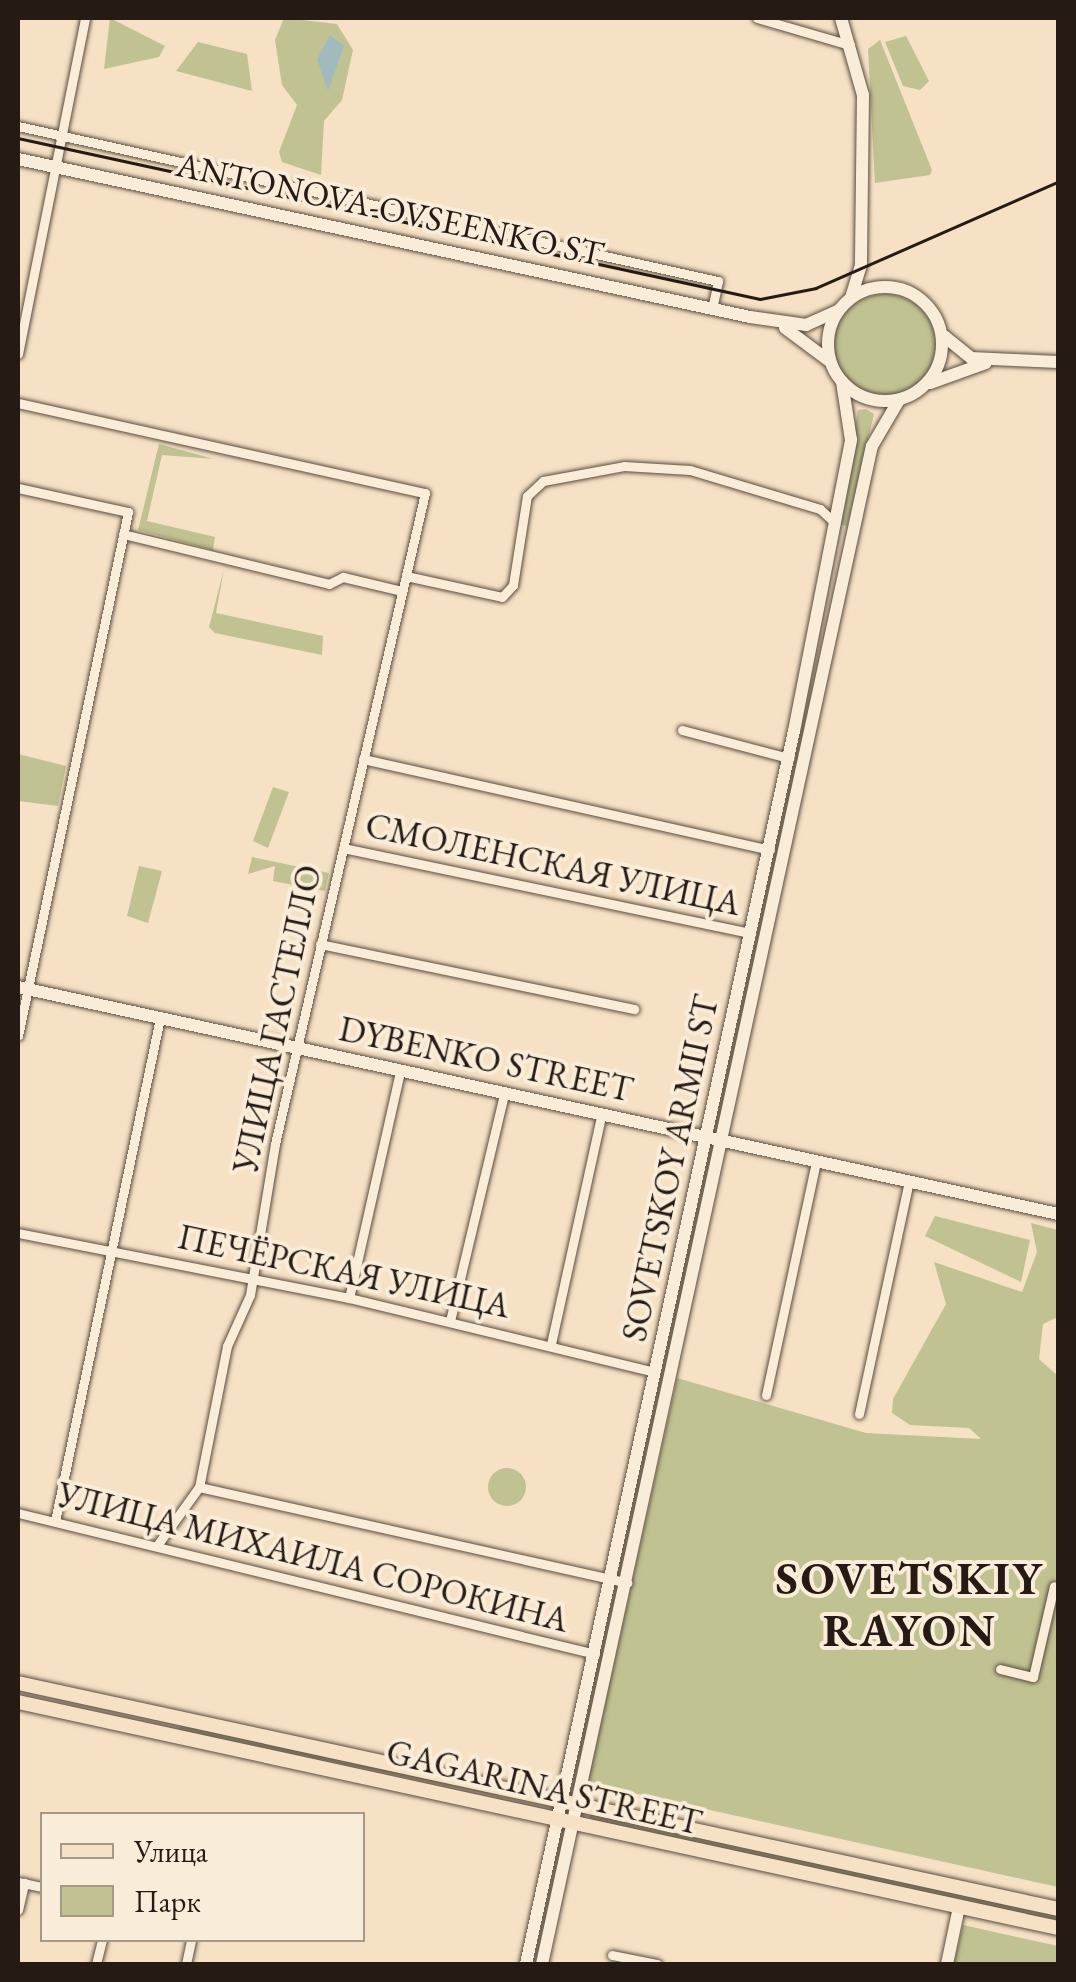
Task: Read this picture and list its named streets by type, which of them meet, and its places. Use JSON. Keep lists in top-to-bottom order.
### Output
{
  "streets": {
    "main road": [
      "ANTONOVA-OVSEENKO ST",
      "DYBENKO STREET",
      "SOVETSKOY ARMII ST",
      "GAGARINA STREET"
    ],
    "street": [
      "СМОЛЕНСКАЯ УЛИЦА",
      "УЛИЦА ГАСТЕЛЛО",
      "ПЕЧЁРСКАЯ УЛИЦА",
      "УЛИЦА МИХАИЛА СОРОКИНА"
    ]
  },
  "crossings": [
    ["ANTONOVA-OVSEENKO ST", "SOVETSKOY ARMII ST"],
    ["СМОЛЕНСКАЯ УЛИЦА", "УЛИЦА ГАСТЕЛЛО"],
    ["СМОЛЕНСКАЯ УЛИЦА", "SOVETSKOY ARMII ST"],
    ["УЛИЦА ГАСТЕЛЛО", "DYBENKO STREET"],
    ["УЛИЦА ГАСТЕЛЛО", "ПЕЧЁРСКАЯ УЛИЦА"],
    ["УЛИЦА ГАСТЕЛЛО", "УЛИЦА МИХАИЛА СОРОКИНА"],
    ["DYBENKO STREET", "SOVETSKOY ARMII ST"],
    ["SOVETSKOY ARMII ST", "ПЕЧЁРСКАЯ УЛИЦА"],
    ["SOVETSKOY ARMII ST", "УЛИЦА МИХАИЛА СОРОКИНА"],
    ["SOVETSKOY ARMII ST", "GAGARINA STREET"]
  ],
  "districts": ["SOVETSKIY RAYON"],
  "legend": ["Улица", "Парк"]
}
